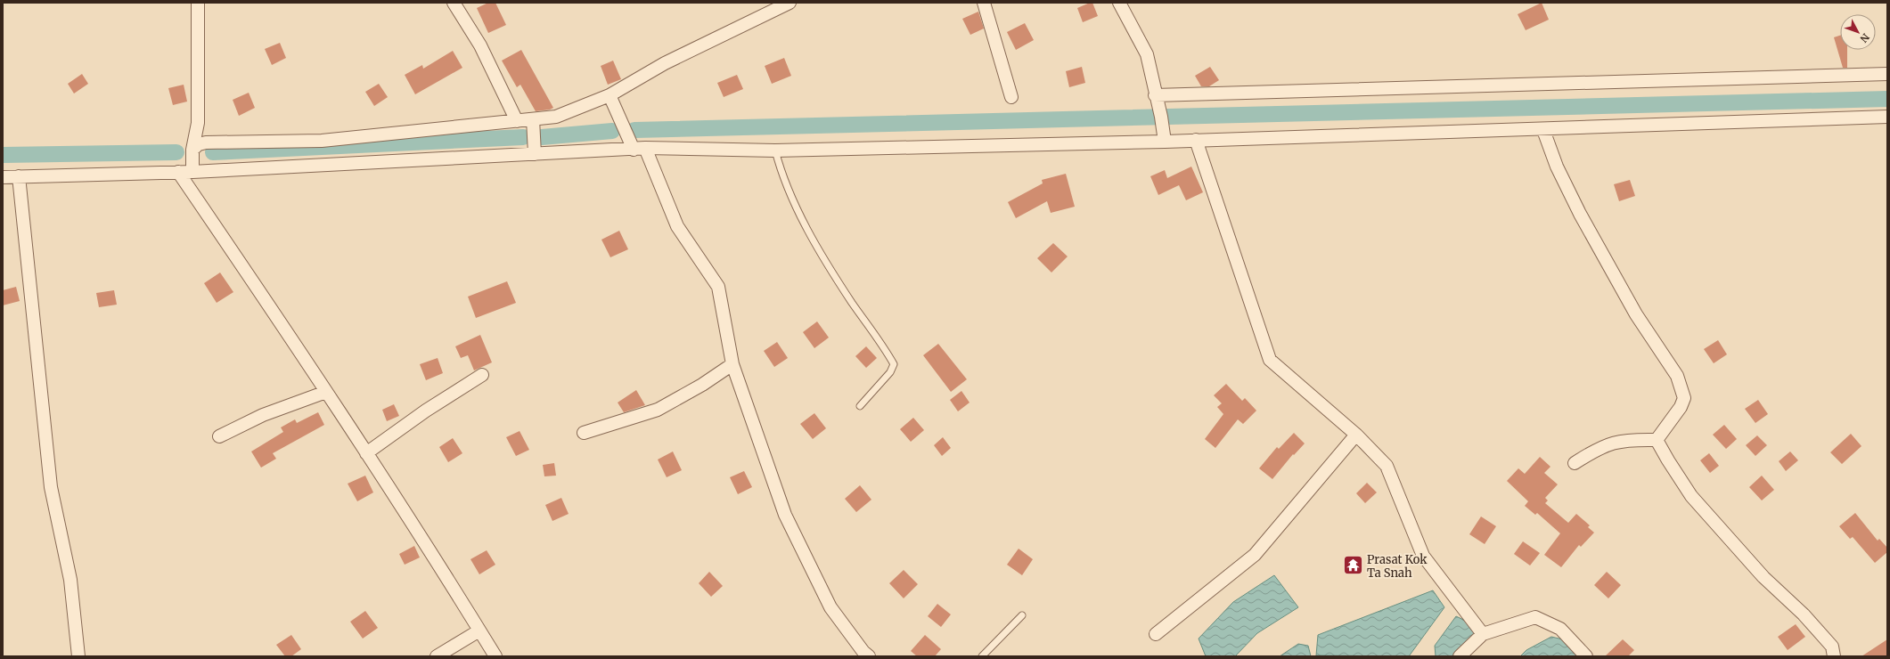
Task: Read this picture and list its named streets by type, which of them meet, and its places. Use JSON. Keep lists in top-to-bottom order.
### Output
{
  "places": {
    "temple": ["Prasat Kok Ta Snah"]
  },
  "north": "bottom right"
}
